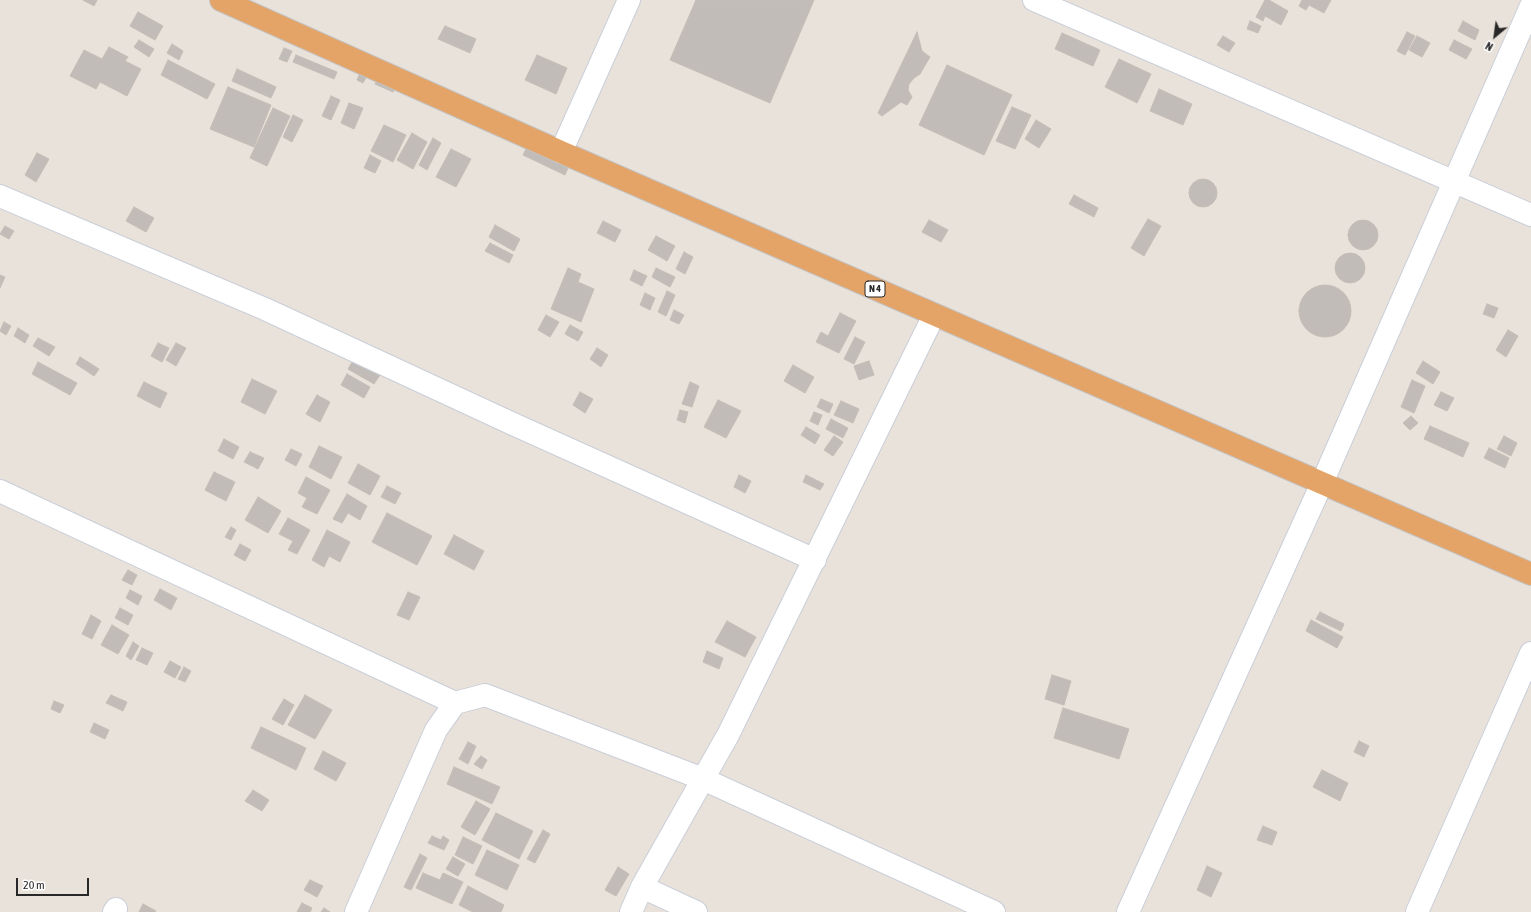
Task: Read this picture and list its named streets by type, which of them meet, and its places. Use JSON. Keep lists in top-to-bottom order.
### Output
{
  "streets": {
    "highway": ["N 4"]
  },
  "scale_bar": "20 m",
  "north": "bottom left"
}
